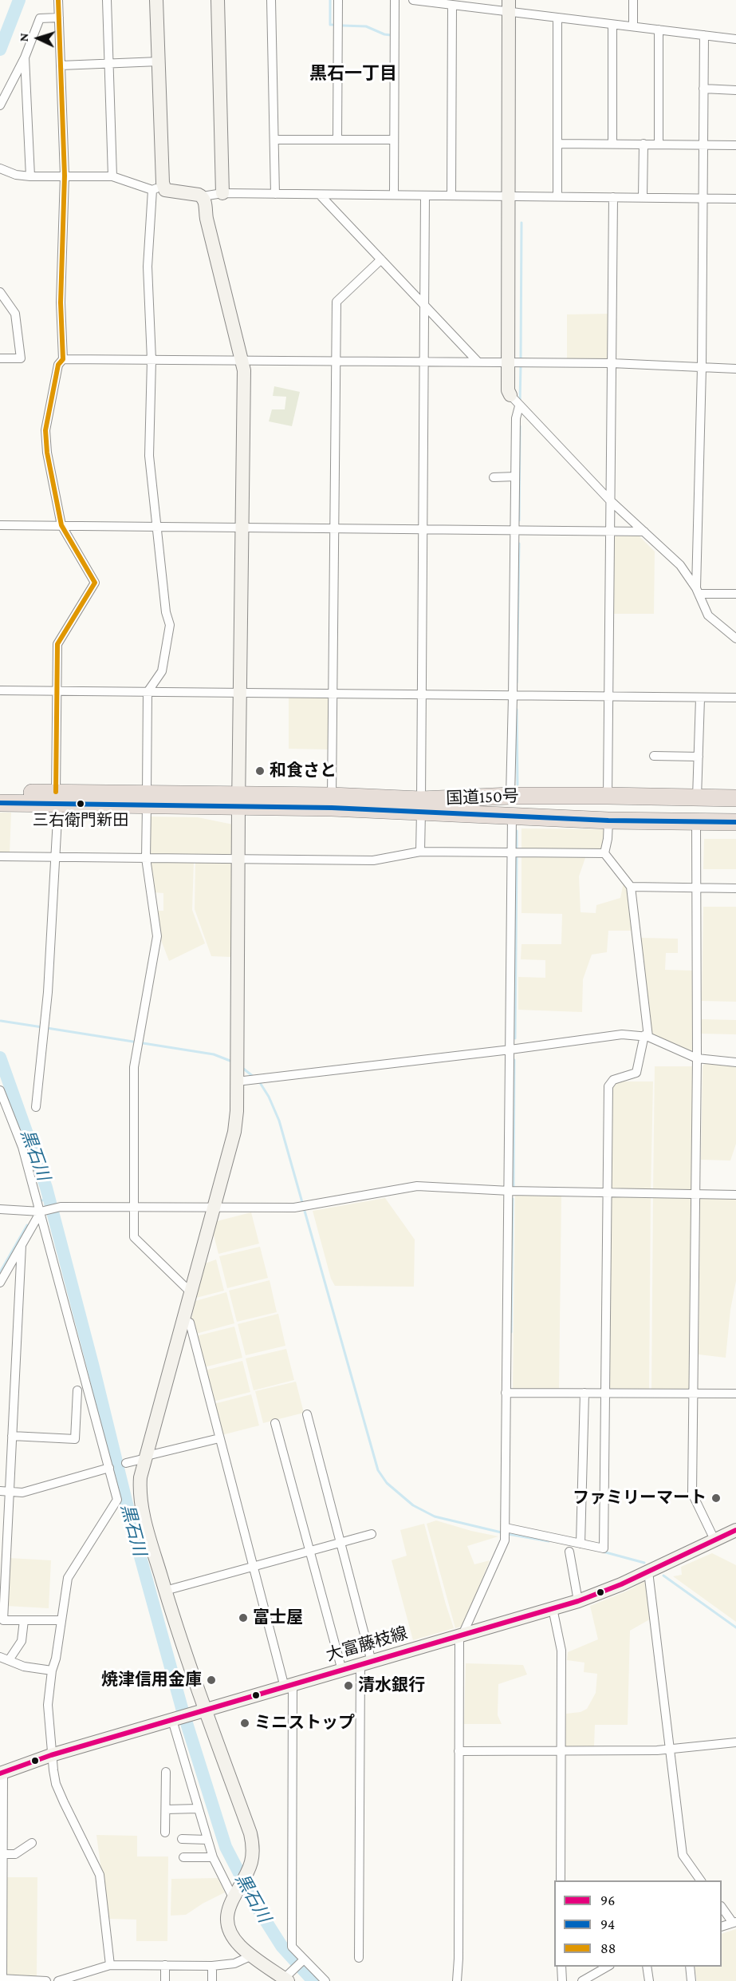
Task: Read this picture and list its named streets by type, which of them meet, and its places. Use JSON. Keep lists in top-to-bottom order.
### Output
{
  "streets": {
    "highway": ["国道150号"],
    "street": ["大富藤枝線"]
  },
  "districts": ["黒石一丁目"],
  "water": ["黒石川"],
  "places": [
    "和食さと",
    "三右衛門新田",
    "ファミリーマート",
    "富士屋",
    "焼津信用金庫",
    "清水銀行",
    "ミニストップ"
  ],
  "lines": ["transit line 88", "transit line 94", "transit line 96"],
  "legend": ["96", "94", "88"],
  "north": "left"
}
